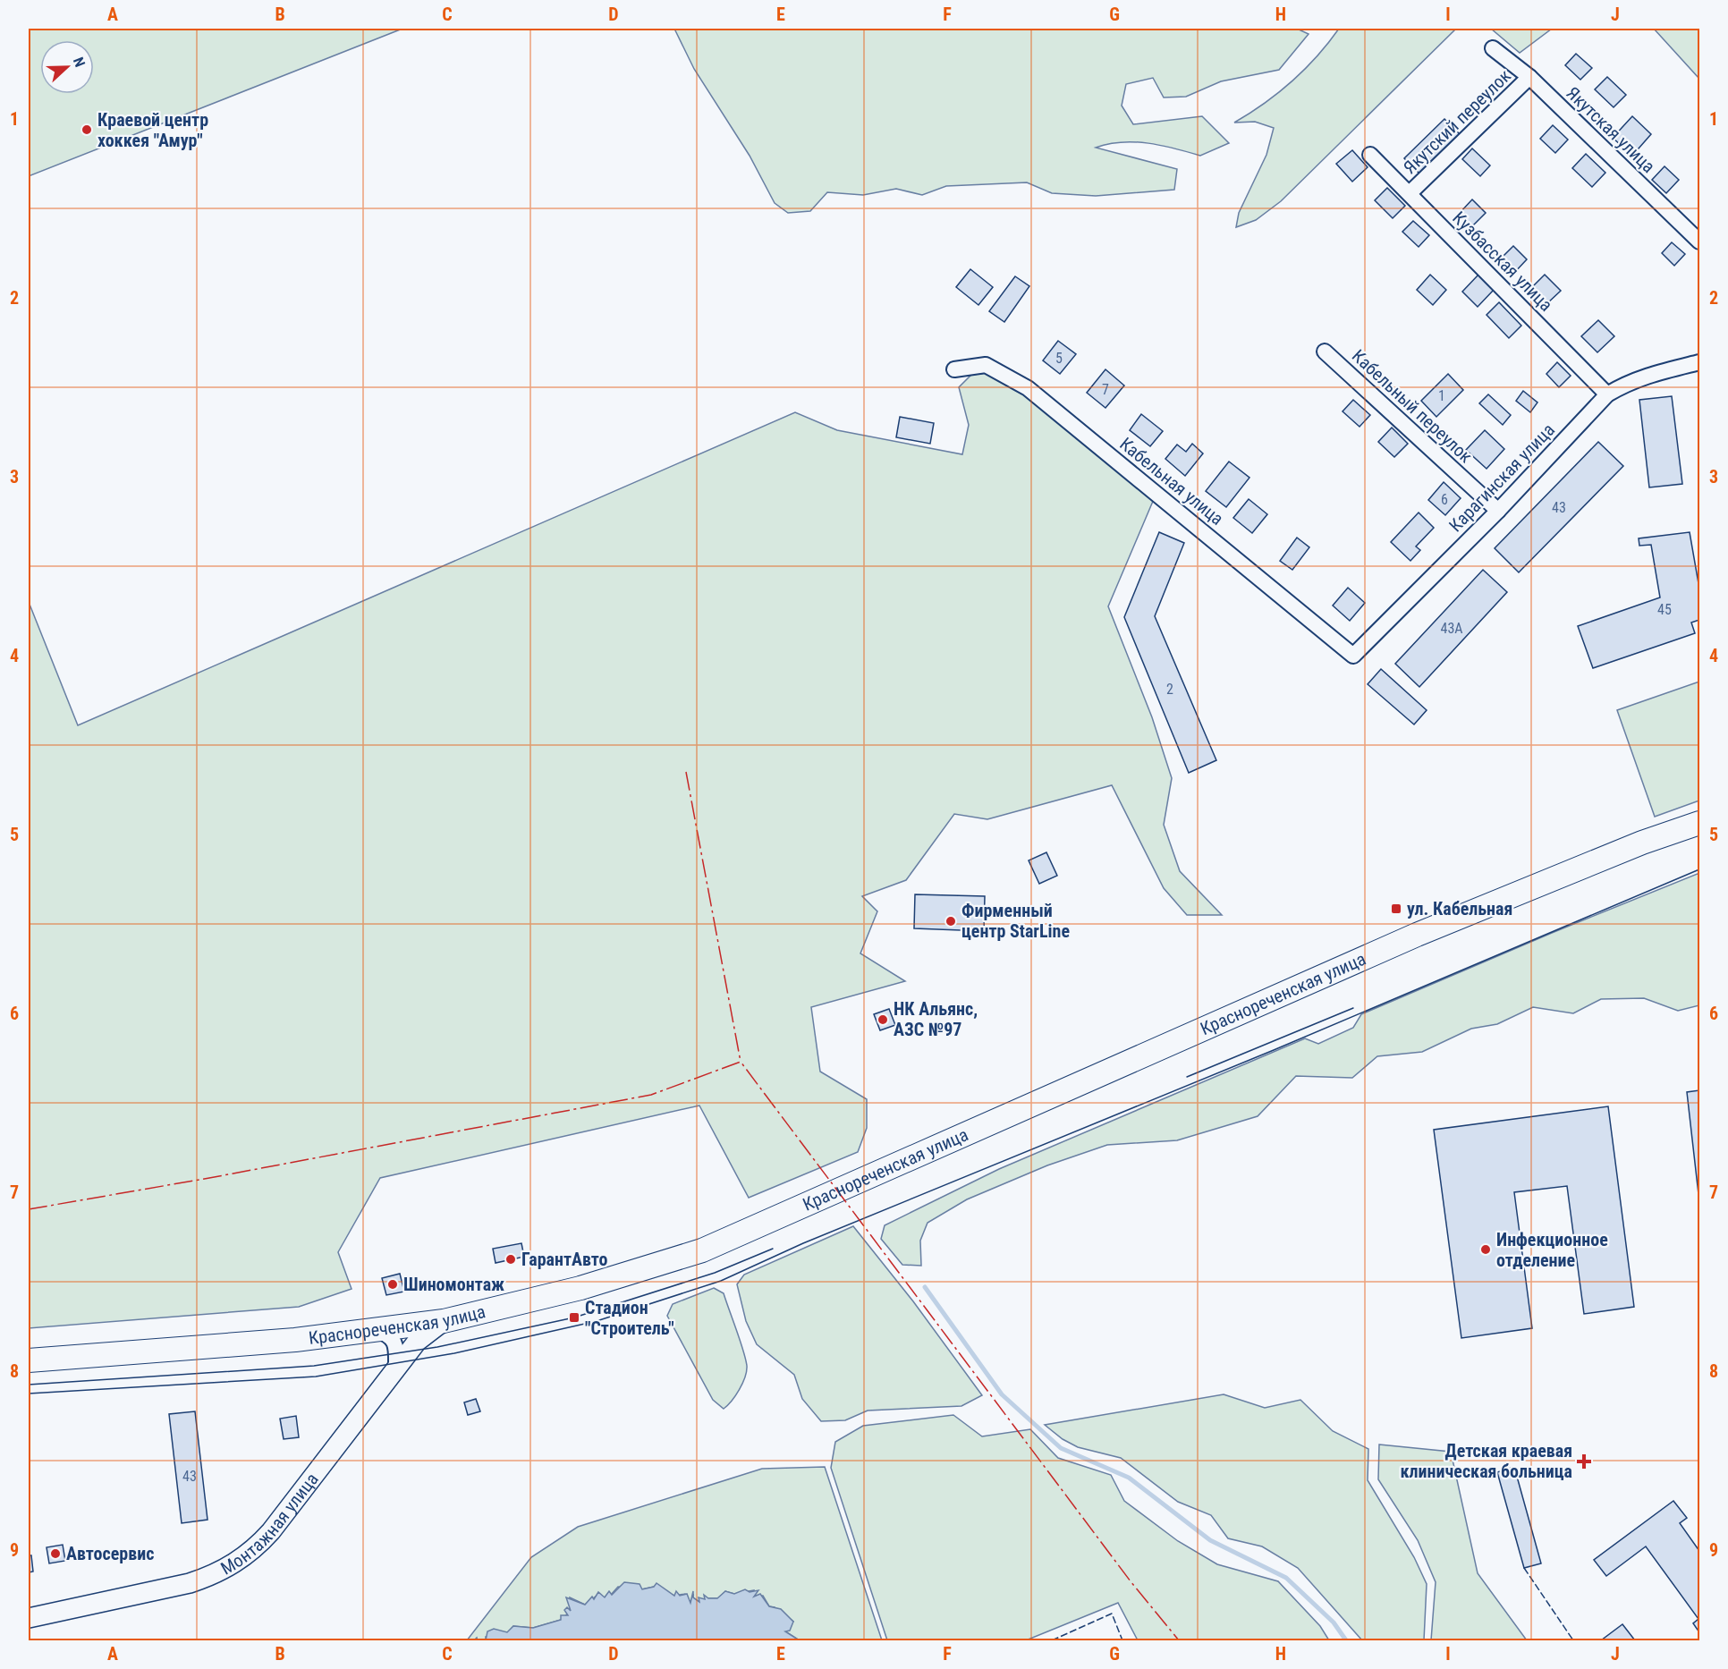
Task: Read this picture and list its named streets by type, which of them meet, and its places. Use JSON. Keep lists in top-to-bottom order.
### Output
{
  "streets": {
    "main road": ["Краснореченская улица"],
    "street": [
      "Якутский переулок",
      "Якутская улица",
      "Кузбасская улица",
      "Кабельный переулок",
      "Карагинская улица",
      "Кабельная улица",
      "Монтажная улица"
    ]
  },
  "crossings": [
    ["Якутский переулок", "Якутская улица"],
    ["Якутский переулок", "Кузбасская улица"],
    ["Кузбасская улица", "Карагинская улица"],
    ["Кабельный переулок", "Карагинская улица"],
    ["Карагинская улица", "Кабельная улица"],
    ["Краснореченская улица", "Монтажная улица"]
  ],
  "places": {
    "other": [
      "Краевой центр хоккея \"Амур\"",
      "Фирменный центр StarLine",
      "НК Альянс, АЗС №97",
      "Инфекционное отделение",
      "ГарантАвто",
      "Шиномонтаж",
      "Автосервис"
    ],
    "transit": ["ул. Кабельная", "Стадион \"Строитель\""],
    "health": ["Детская краевая клиническая больница"]
  },
  "house_numbers": [
    "5",
    "7",
    "1",
    "6",
    "43",
    "45",
    "43А",
    "2",
    "43"
  ],
  "north": "right",
  "grid": {
    "columns": [
      "A",
      "B",
      "C",
      "D",
      "E",
      "F",
      "G",
      "H",
      "I",
      "J"
    ],
    "rows": [
      "1",
      "2",
      "3",
      "4",
      "5",
      "6",
      "7",
      "8",
      "9"
    ]
  }
}
